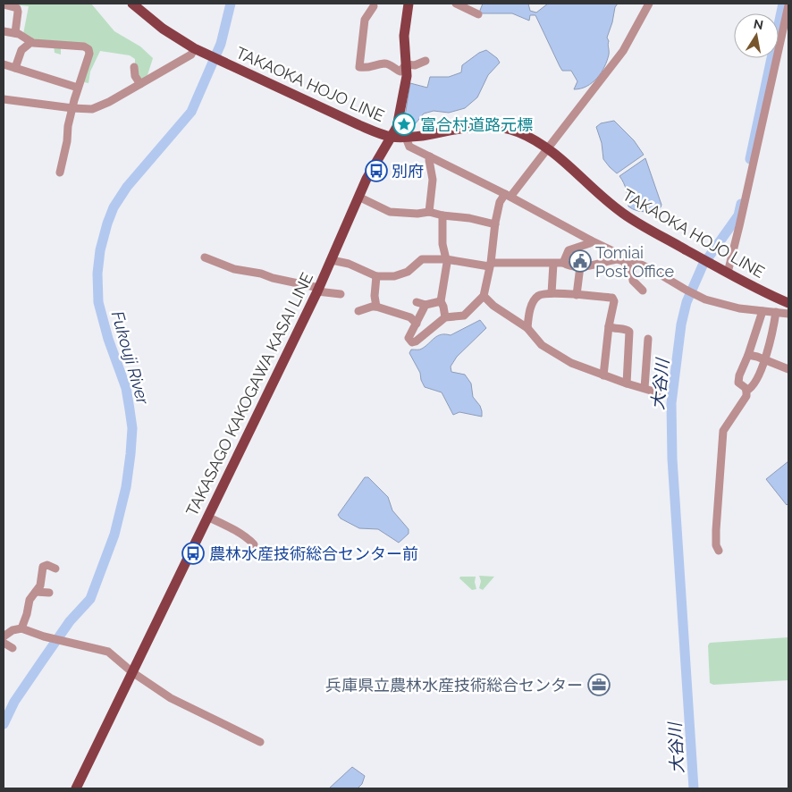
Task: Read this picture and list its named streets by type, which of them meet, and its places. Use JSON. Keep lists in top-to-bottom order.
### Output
{
  "streets": {
    "main road": ["TAKAOKA HOJO LINE", "TAKASAGO KAKOGAWA KASAI LINE"]
  },
  "crossings": [
    ["TAKAOKA HOJO LINE", "TAKASAGO KAKOGAWA KASAI LINE"]
  ],
  "water": ["Fukouji River", "大谷川"],
  "places": {
    "place": ["富合村道路元標"],
    "bus stop": ["別府", "農林水産技術総合センター前"],
    "public building": ["Tomiai Post Office"],
    "office": ["兵庫県立農林水産技術総合センター"]
  },
  "north": "top"
}
